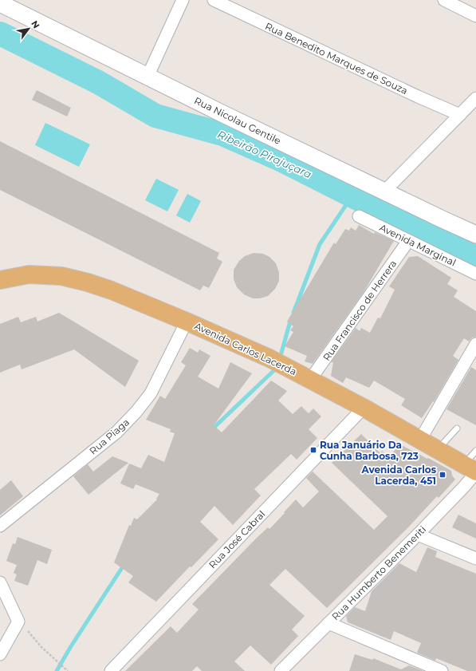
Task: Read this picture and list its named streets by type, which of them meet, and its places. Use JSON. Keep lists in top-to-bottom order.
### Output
{
  "streets": {
    "main road": ["Avenida Carlos Lacerda"],
    "street": [
      "Rua Benedito Marques de Souza",
      "Rua Nicolau Gentile",
      "Avenida Marginal",
      "Rua Francisco de Herrera",
      "Rua Piaga",
      "Rua José Cabral",
      "Rua Humberto Benemeriti"
    ]
  },
  "crossings": [
    ["Avenida Marginal", "Rua Francisco de Herrera"],
    ["Rua Francisco de Herrera", "Avenida Carlos Lacerda"],
    ["Avenida Carlos Lacerda", "Rua Piaga"],
    ["Avenida Carlos Lacerda", "Rua José Cabral"],
    ["Avenida Carlos Lacerda", "Rua Humberto Benemeriti"]
  ],
  "water": ["Ribeirão Pirajuçara"],
  "places": {
    "transit": ["Rua Januário Da Cunha Barbosa, 723", "Avenida Carlos Lacerda, 451"]
  },
  "north": "top right"
}
